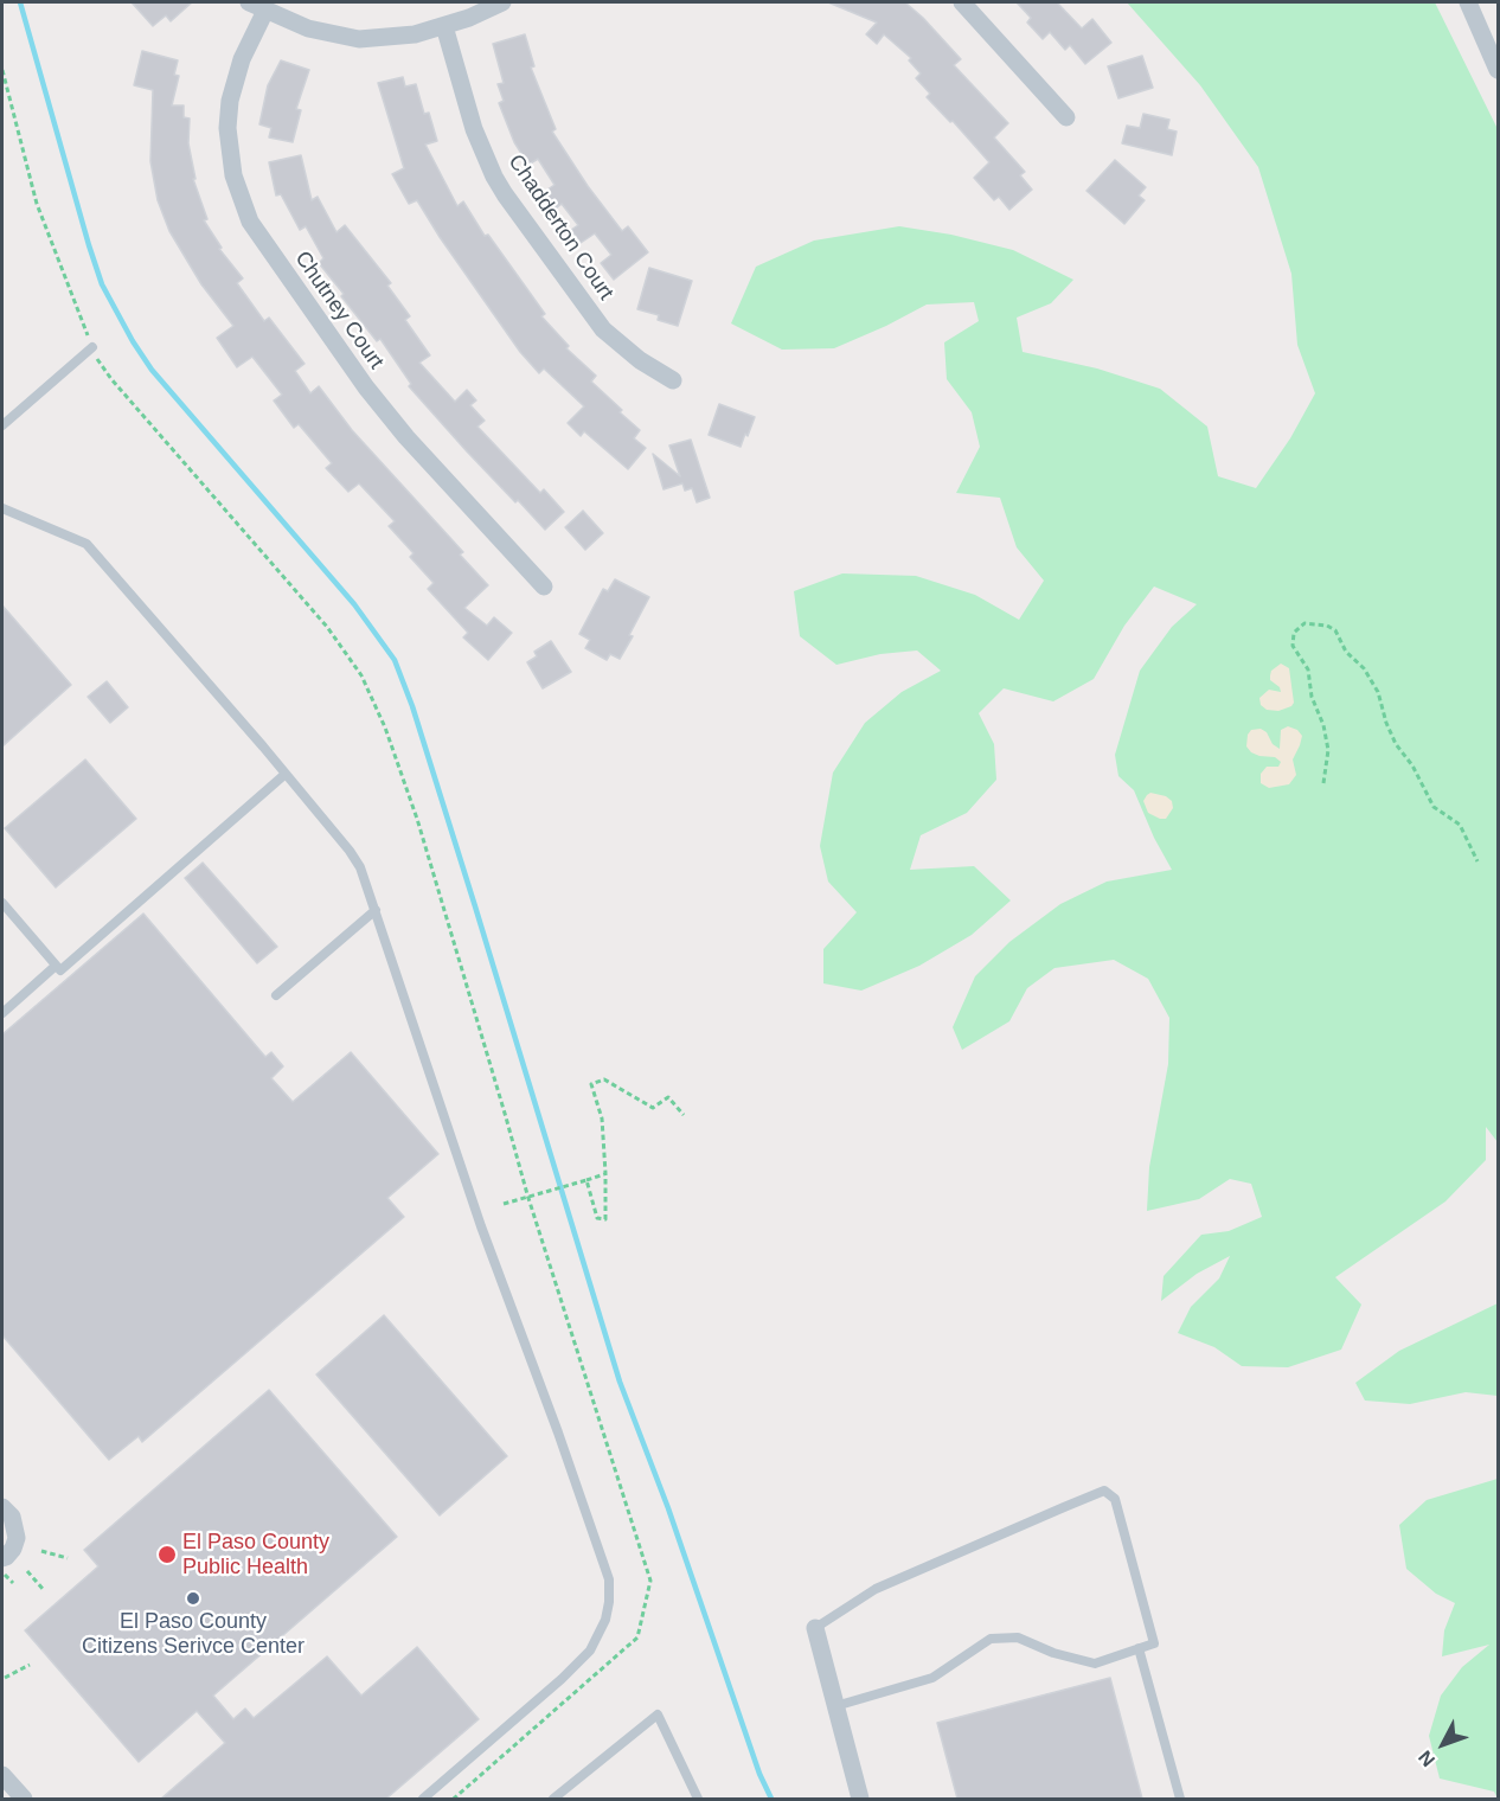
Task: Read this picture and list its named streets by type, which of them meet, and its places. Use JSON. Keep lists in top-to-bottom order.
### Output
{
  "streets": {
    "street": ["Chadderton Court", "Chutney Court"]
  },
  "places": ["El Paso County Public Health", "El Paso County Citizens Serivce Center"],
  "north": "bottom left"
}
